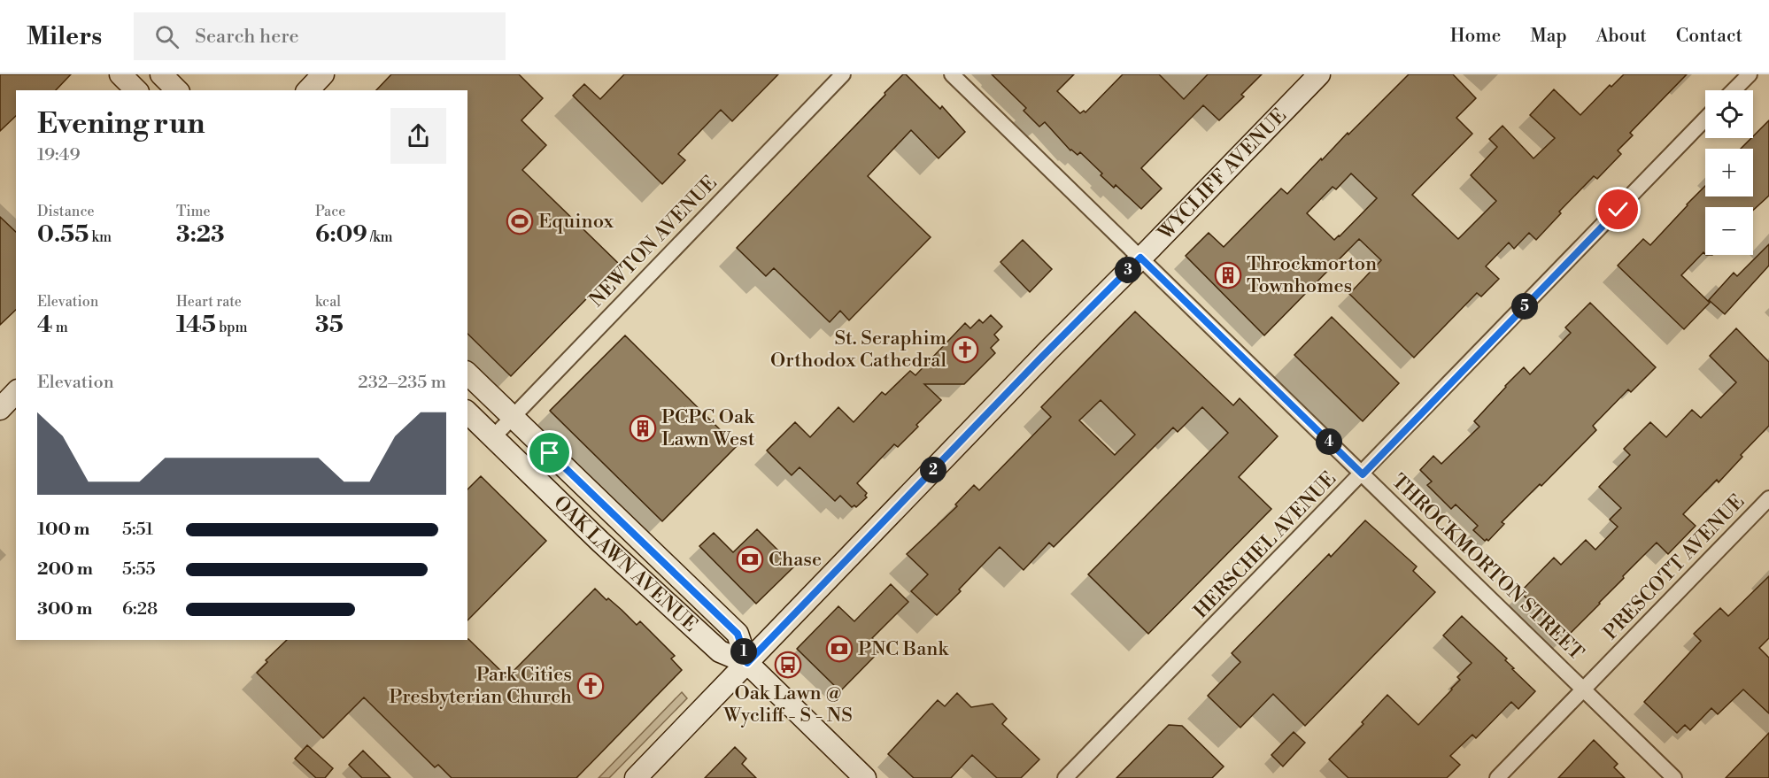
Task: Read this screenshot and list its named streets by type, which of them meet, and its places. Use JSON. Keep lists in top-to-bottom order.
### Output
{
  "streets": {
    "main road": ["WYCLIFF AVENUE", "OAK LAWN AVENUE"],
    "street": [
      "NEWTON AVENUE",
      "HERSCHEL AVENUE",
      "THROCKMORTON STREET",
      "PRESCOTT AVENUE"
    ]
  },
  "crossings": [
    ["WYCLIFF AVENUE", "OAK LAWN AVENUE"],
    ["WYCLIFF AVENUE", "THROCKMORTON STREET"],
    ["NEWTON AVENUE", "OAK LAWN AVENUE"],
    ["HERSCHEL AVENUE", "THROCKMORTON STREET"],
    ["THROCKMORTON STREET", "PRESCOTT AVENUE"]
  ],
  "places": {
    "sports": ["Equinox"],
    "building": ["Throckmorton Townhomes", "PCPC Oak Lawn West"],
    "church": ["St. Seraphim Orthodox Cathedral", "Park Cities Presbyterian Church"],
    "bank": ["Chase", "PNC Bank"],
    "bus stop": ["Oak Lawn @ Wycliff - S - NS"]
  },
  "page": {
    "header": "Milers",
    "search": "Search here",
    "nav": [
      "Home",
      "Map",
      "About",
      "Contact"
    ],
    "map_buttons": ["+", "−"],
    "heading": ["Evening run", "19:49"],
    "stats": [
      ["Distance", "0.55 km"],
      ["Time", "3:23"],
      ["Pace", "6:09 /km"],
      ["Elevation", "4 m"],
      ["Heart rate", "145 bpm"],
      ["kcal", "35"]
    ],
    "pins": [
      "3",
      "5",
      "4",
      "2",
      "1"
    ],
    "chart": ["Elevation", "232–235 m"],
    "list": [
      {
        "name": "100 m",
        "note": "5:51"
      },
      {
        "name": "200 m",
        "note": "5:55"
      },
      {
        "name": "300 m",
        "note": "6:28"
      }
    ]
  }
}
